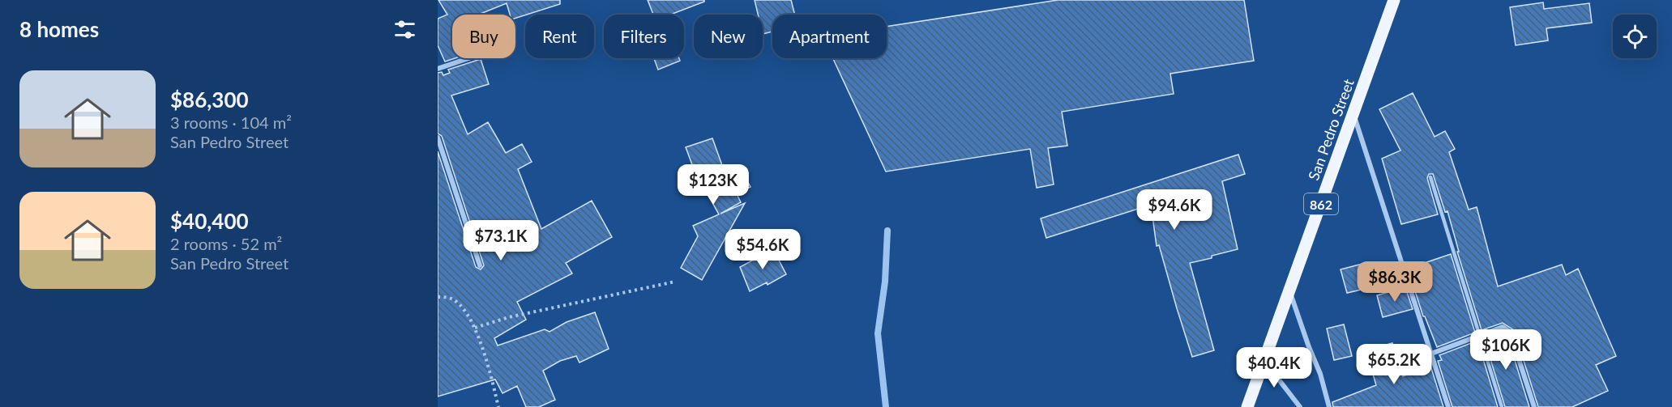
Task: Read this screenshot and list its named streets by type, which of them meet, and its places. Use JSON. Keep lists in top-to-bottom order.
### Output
{
  "streets": {
    "main road": ["San Pedro Street", "862"]
  },
  "page": {
    "heading": "8 homes",
    "chip": [
      "Buy",
      "Rent",
      "Filters",
      "New",
      "Apartment"
    ],
    "list": [
      {
        "name": "$86,300",
        "note": "3 rooms · 104 m² · San Pedro Street"
      },
      {
        "name": "$40,400",
        "note": "2 rooms · 52 m² · San Pedro Street"
      }
    ],
    "price": [
      "$123K",
      "$94.6K",
      "$73.1K",
      "$54.6K",
      "$86.3K",
      "$106K",
      "$65.2K",
      "$40.4K"
    ]
  }
}
